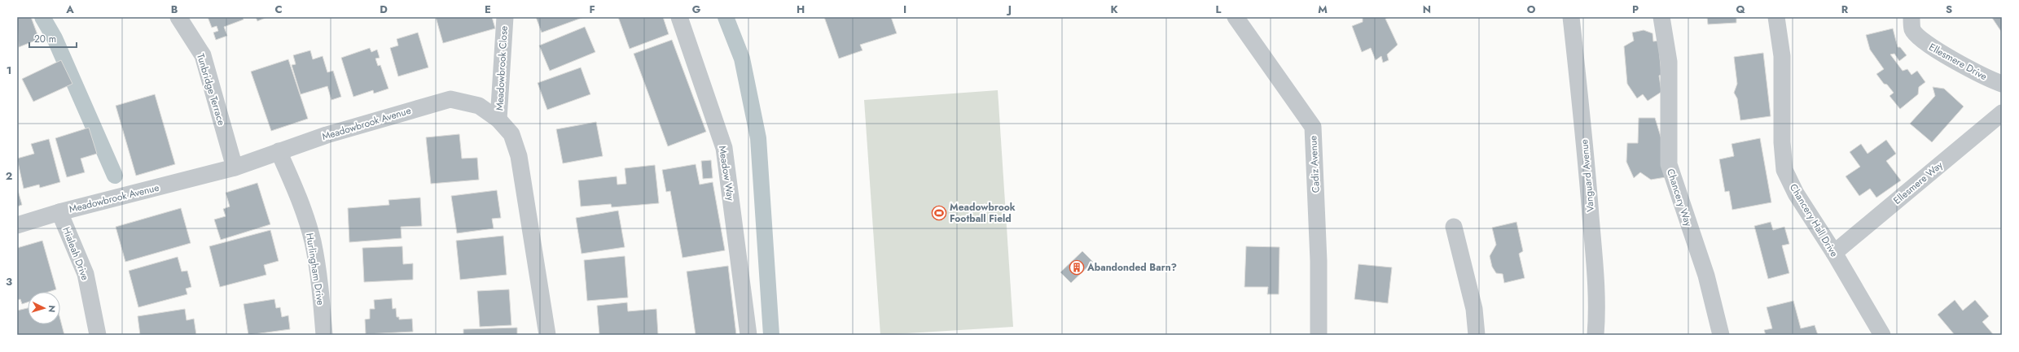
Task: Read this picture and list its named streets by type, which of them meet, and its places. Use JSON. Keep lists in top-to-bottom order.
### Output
{
  "streets": {
    "street": [
      "Ellesmere Drive",
      "Meadowbrook Close",
      "Tunbridge Terrace",
      "Meadowbrook Avenue",
      "Cadiz Avenue",
      "Meadow Way",
      "Vanguard Avenue",
      "Ellesmere Way",
      "Chancery Way",
      "Chancery Hall Drive",
      "Hialeah Drive",
      "Hurlingham Drive"
    ]
  },
  "crossings": [
    ["Meadowbrook Close", "Meadowbrook Avenue"],
    ["Tunbridge Terrace", "Meadowbrook Avenue"],
    ["Meadowbrook Avenue", "Hialeah Drive"],
    ["Meadowbrook Avenue", "Hurlingham Drive"],
    ["Ellesmere Way", "Chancery Hall Drive"]
  ],
  "places": {
    "sports": ["Meadowbrook Football Field"],
    "building": ["Abandonded Barn?"]
  },
  "scale_bar": "20 m",
  "north": "right",
  "grid": {
    "columns": [
      "A",
      "B",
      "C",
      "D",
      "E",
      "F",
      "G",
      "H",
      "I",
      "J",
      "K",
      "L",
      "M",
      "N",
      "O",
      "P",
      "Q",
      "R",
      "S"
    ],
    "rows": ["1", "2", "3"]
  }
}
